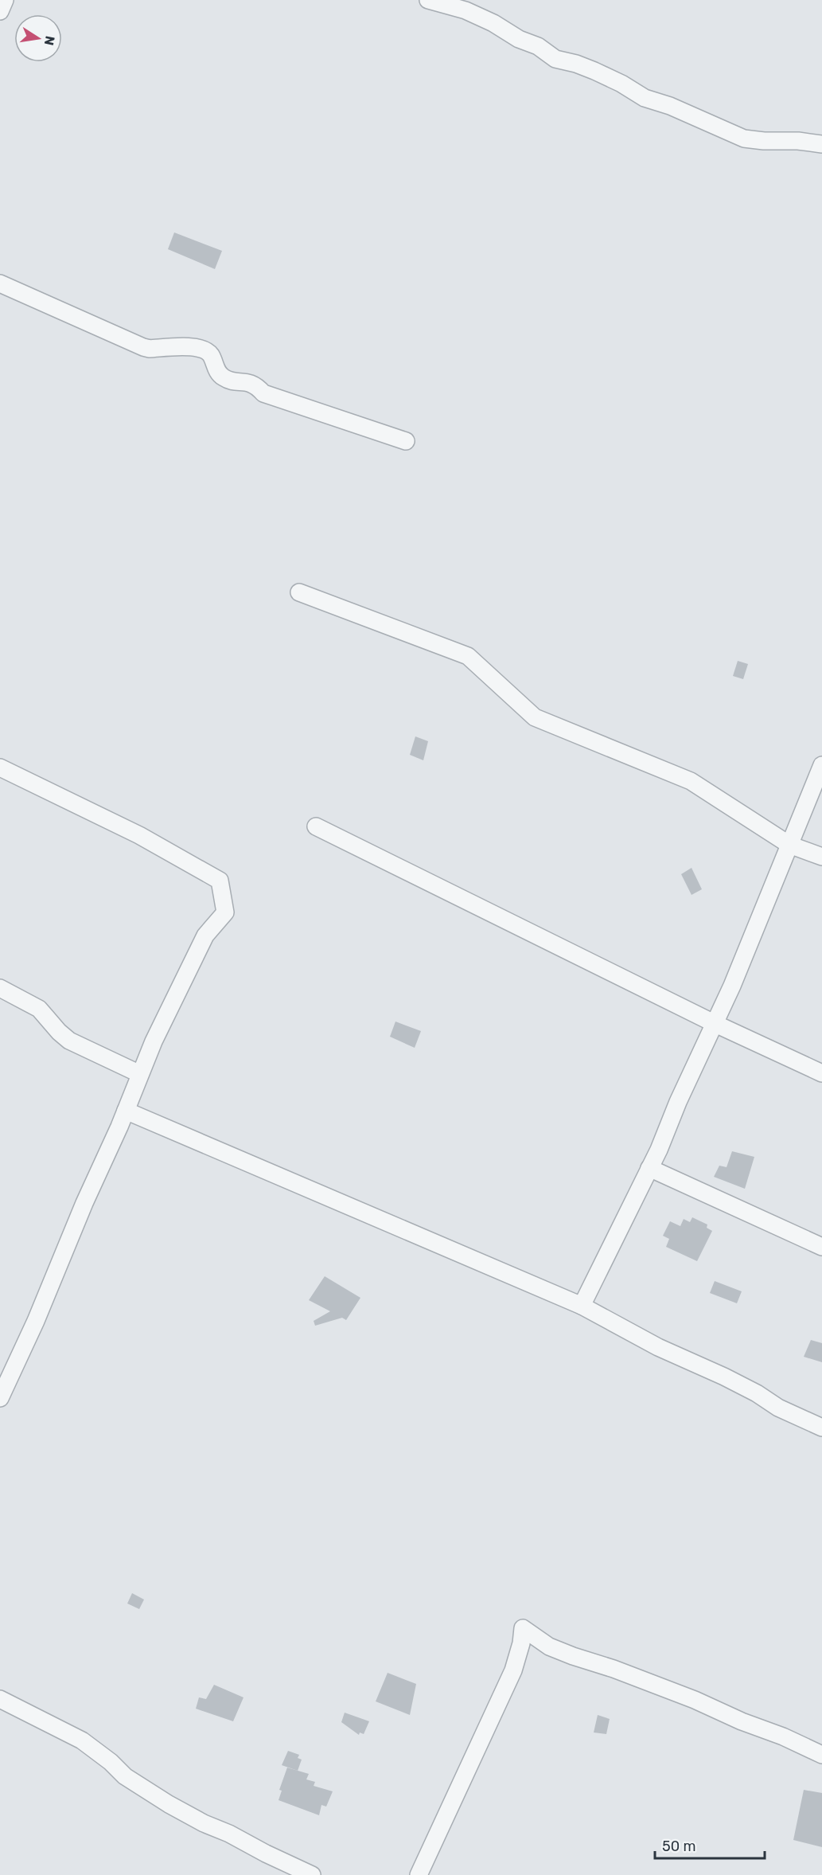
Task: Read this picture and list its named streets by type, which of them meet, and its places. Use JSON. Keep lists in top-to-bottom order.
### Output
{
  "scale_bar": "50 m",
  "north": "right"
}
